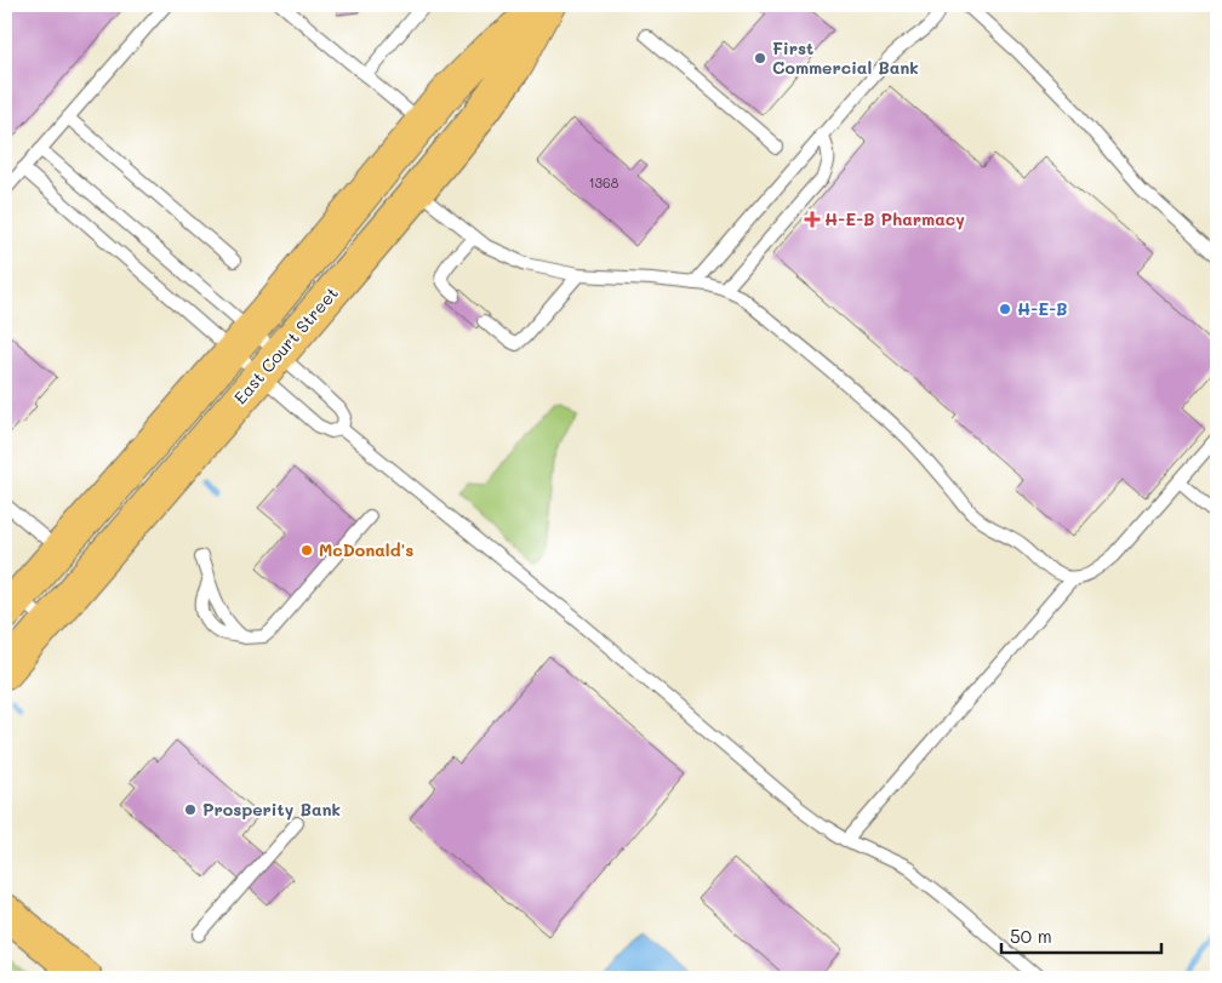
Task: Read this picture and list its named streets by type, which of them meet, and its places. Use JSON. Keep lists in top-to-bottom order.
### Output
{
  "streets": {
    "main road": ["East Court Street"]
  },
  "places": {
    "other": [
      "First Commercial Bank",
      "H-E-B",
      "McDonald's",
      "Prosperity Bank"
    ],
    "health": ["H-E-B Pharmacy"]
  },
  "house_numbers": ["1368"],
  "scale_bar": "50 m"
}
